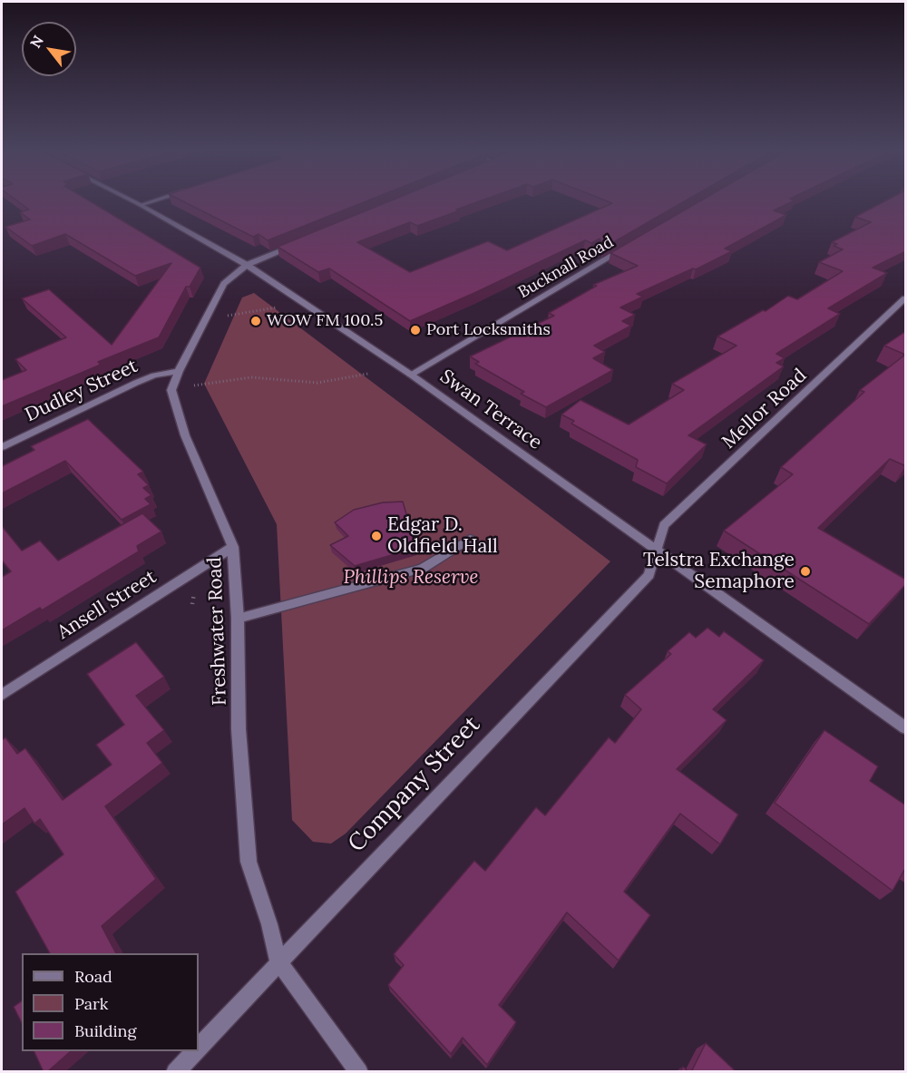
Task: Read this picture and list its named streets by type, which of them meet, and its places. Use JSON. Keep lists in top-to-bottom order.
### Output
{
  "streets": {
    "street": [
      "Bucknall Road",
      "Dudley Street",
      "Mellor Road",
      "Swan Terrace",
      "Ansell Street",
      "Freshwater Road",
      "Company Street"
    ]
  },
  "crossings": [
    ["Bucknall Road", "Swan Terrace"],
    ["Mellor Road", "Swan Terrace"],
    ["Mellor Road", "Company Street"],
    ["Swan Terrace", "Company Street"],
    ["Ansell Street", "Freshwater Road"],
    ["Freshwater Road", "Company Street"]
  ],
  "parks": ["Phillips Reserve"],
  "places": [
    "WOW FM 100.5",
    "Port Locksmiths",
    "Edgar D. Oldfield Hall",
    "Telstra Exchange Semaphore"
  ],
  "legend": ["Road", "Park", "Building"],
  "north": "top left"
}
